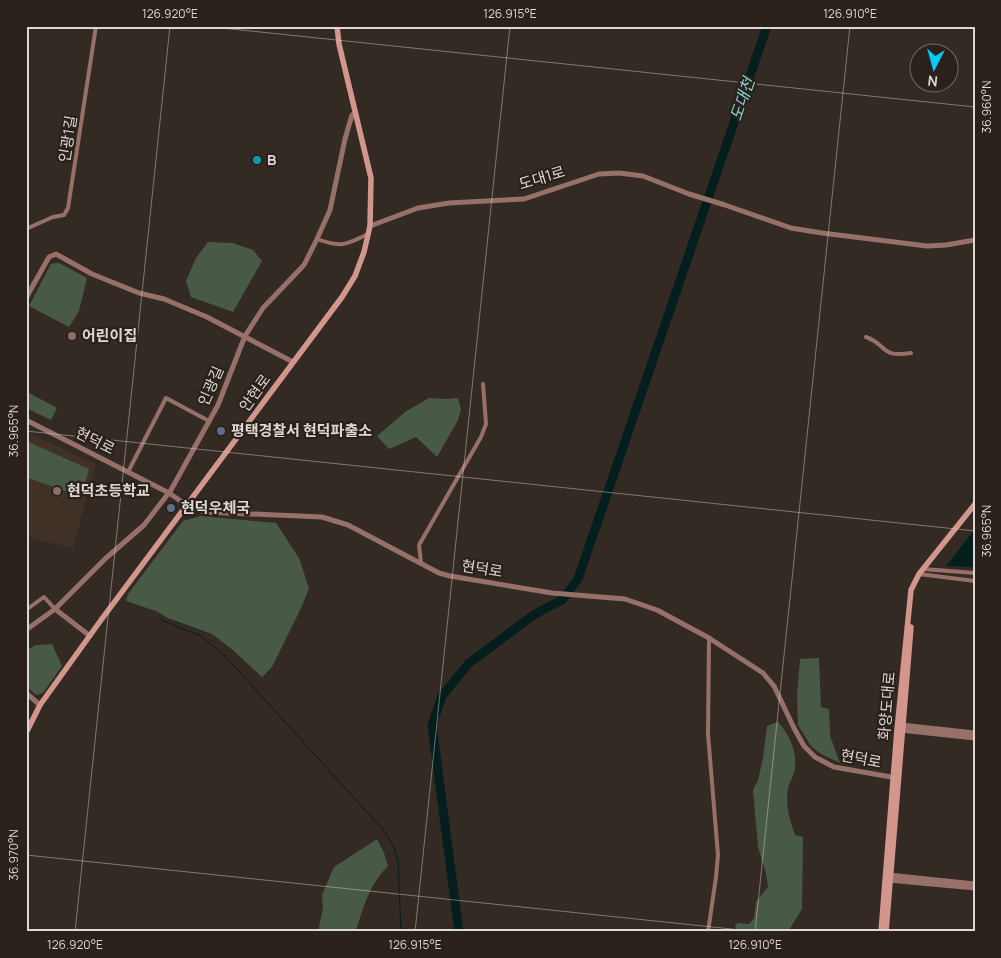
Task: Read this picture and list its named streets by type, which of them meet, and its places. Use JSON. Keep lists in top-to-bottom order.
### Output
{
  "streets": {
    "main road": ["안현로", "화양도대로"],
    "street": [
      "인광1길",
      "도대1로",
      "인광길",
      "현덕로"
    ]
  },
  "crossings": [
    ["도대1로", "안현로"],
    ["인광길", "안현로"],
    ["인광길", "현덕로"],
    ["안현로", "현덕로"],
    ["현덕로", "화양도대로"]
  ],
  "water": ["도대천"],
  "places": [
    "B",
    "어린이집",
    "평택경찰서 현덕파출소",
    "현덕초등학교",
    "현덕우체국"
  ],
  "north": "bottom",
  "coordinates": [
    "126.920°E",
    "126.915°E",
    "126.910°E",
    "36.960°N",
    "36.965°N",
    "36.970°N"
  ]
}
